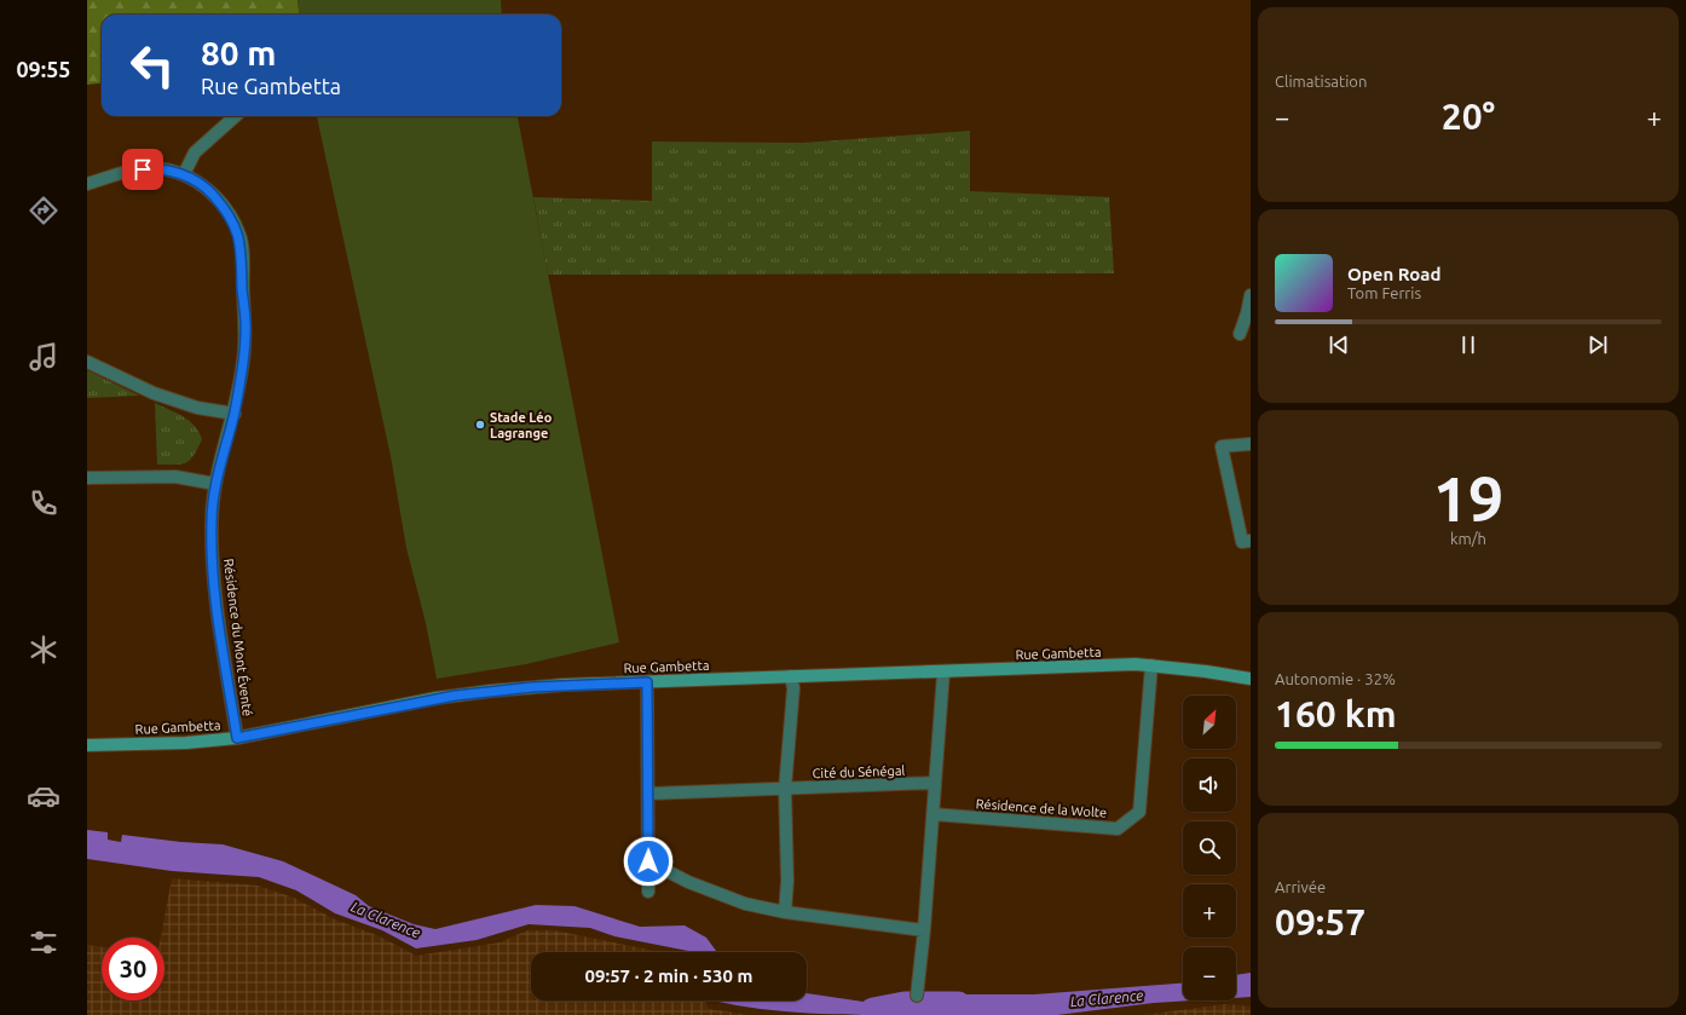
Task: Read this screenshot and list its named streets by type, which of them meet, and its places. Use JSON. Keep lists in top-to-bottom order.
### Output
{
  "streets": {
    "main road": ["Rue Gambetta"],
    "street": ["Résidence du Mont Éventé", "Cité du Sénégal", "Résidence de la Wolte"]
  },
  "crossings": [
    ["Résidence du Mont Éventé", "Rue Gambetta"],
    ["Rue Gambetta", "Résidence de la Wolte"]
  ],
  "water": ["La Clarence"],
  "places": ["Stade Léo Lagrange"],
  "north": "top right",
  "page": {
    "tabs": "09:55",
    "tile": [
      "Climatisation",
      ["19", "km/h"],
      ["Autonomie · 32%", "160 km"],
      ["Arrivée", "09:57"]
    ],
    "turn": ["80 m", "Rue Gambetta"],
    "heat": ["−", "20°", "+"],
    "song": ["Open Road", "Tom Ferris"],
    "map_buttons": ["+", "−"],
    "limit": "30",
    "trip": "09:57 · 2 min · 530 m"
  }
}
